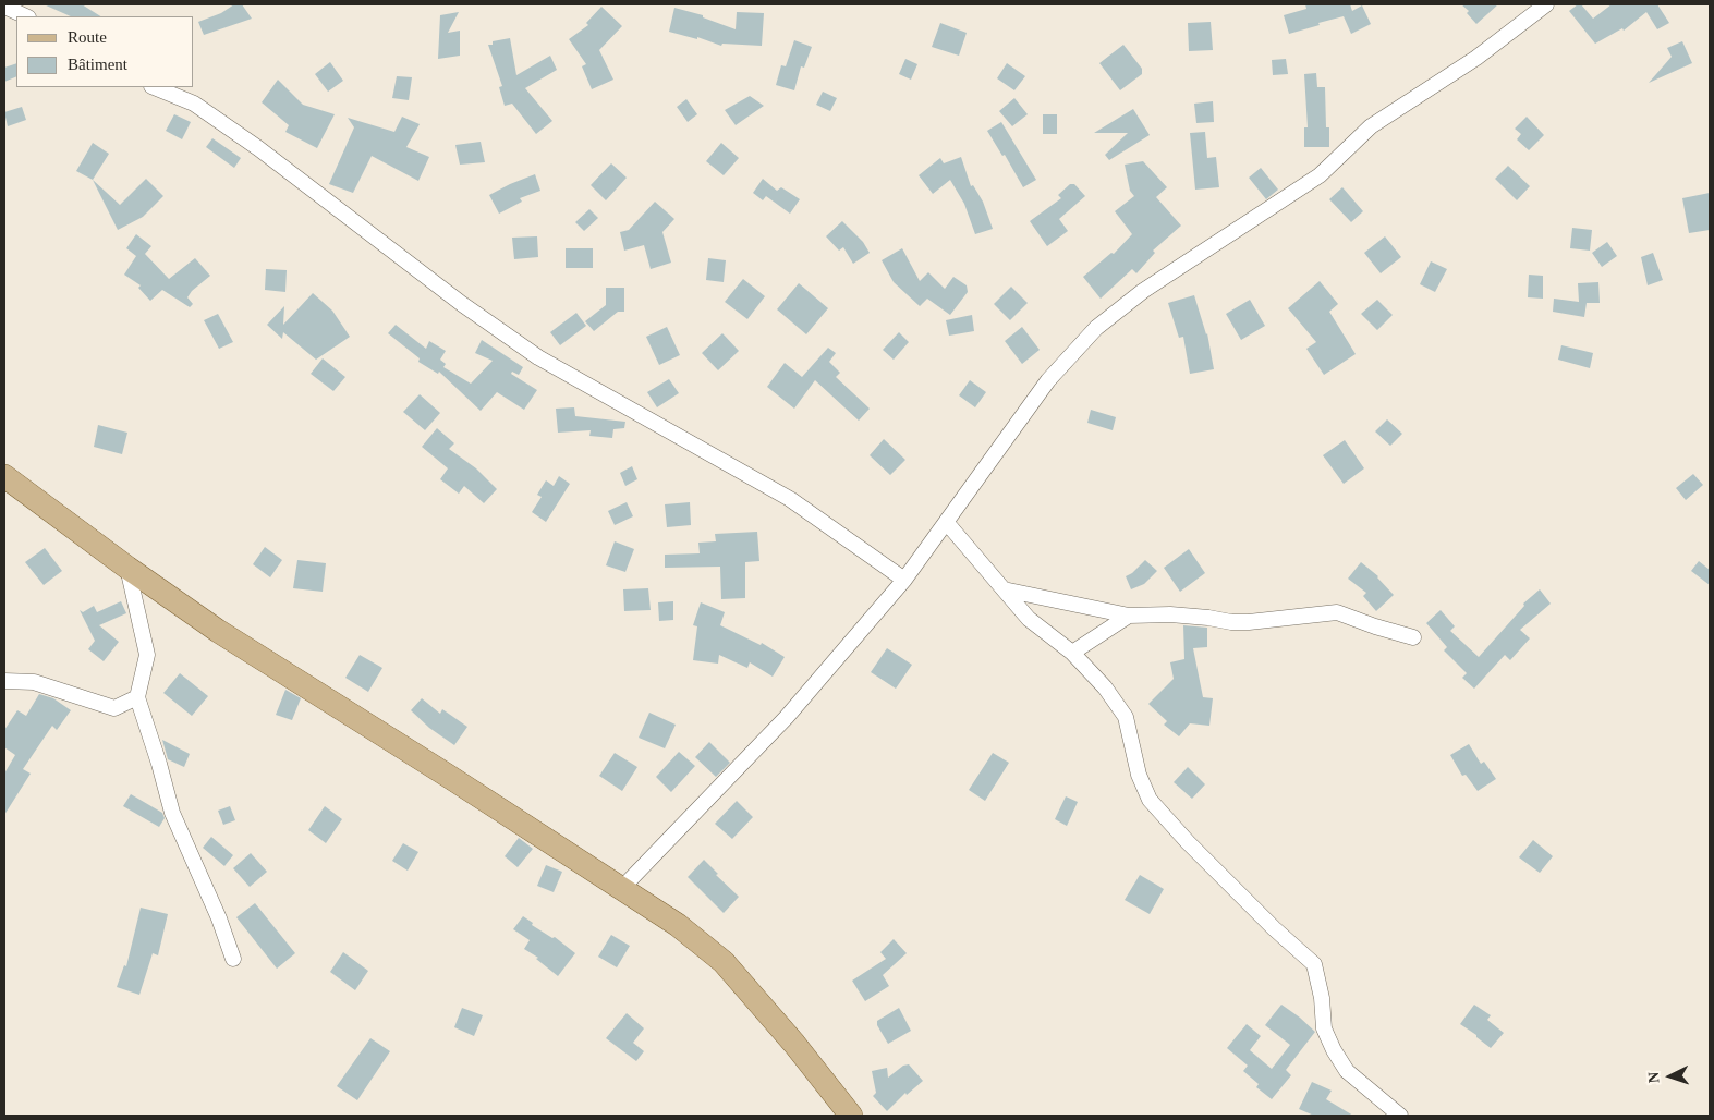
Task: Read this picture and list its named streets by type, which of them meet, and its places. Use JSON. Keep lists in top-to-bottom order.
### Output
{
  "legend": ["Route", "Bâtiment"],
  "north": "left"
}
